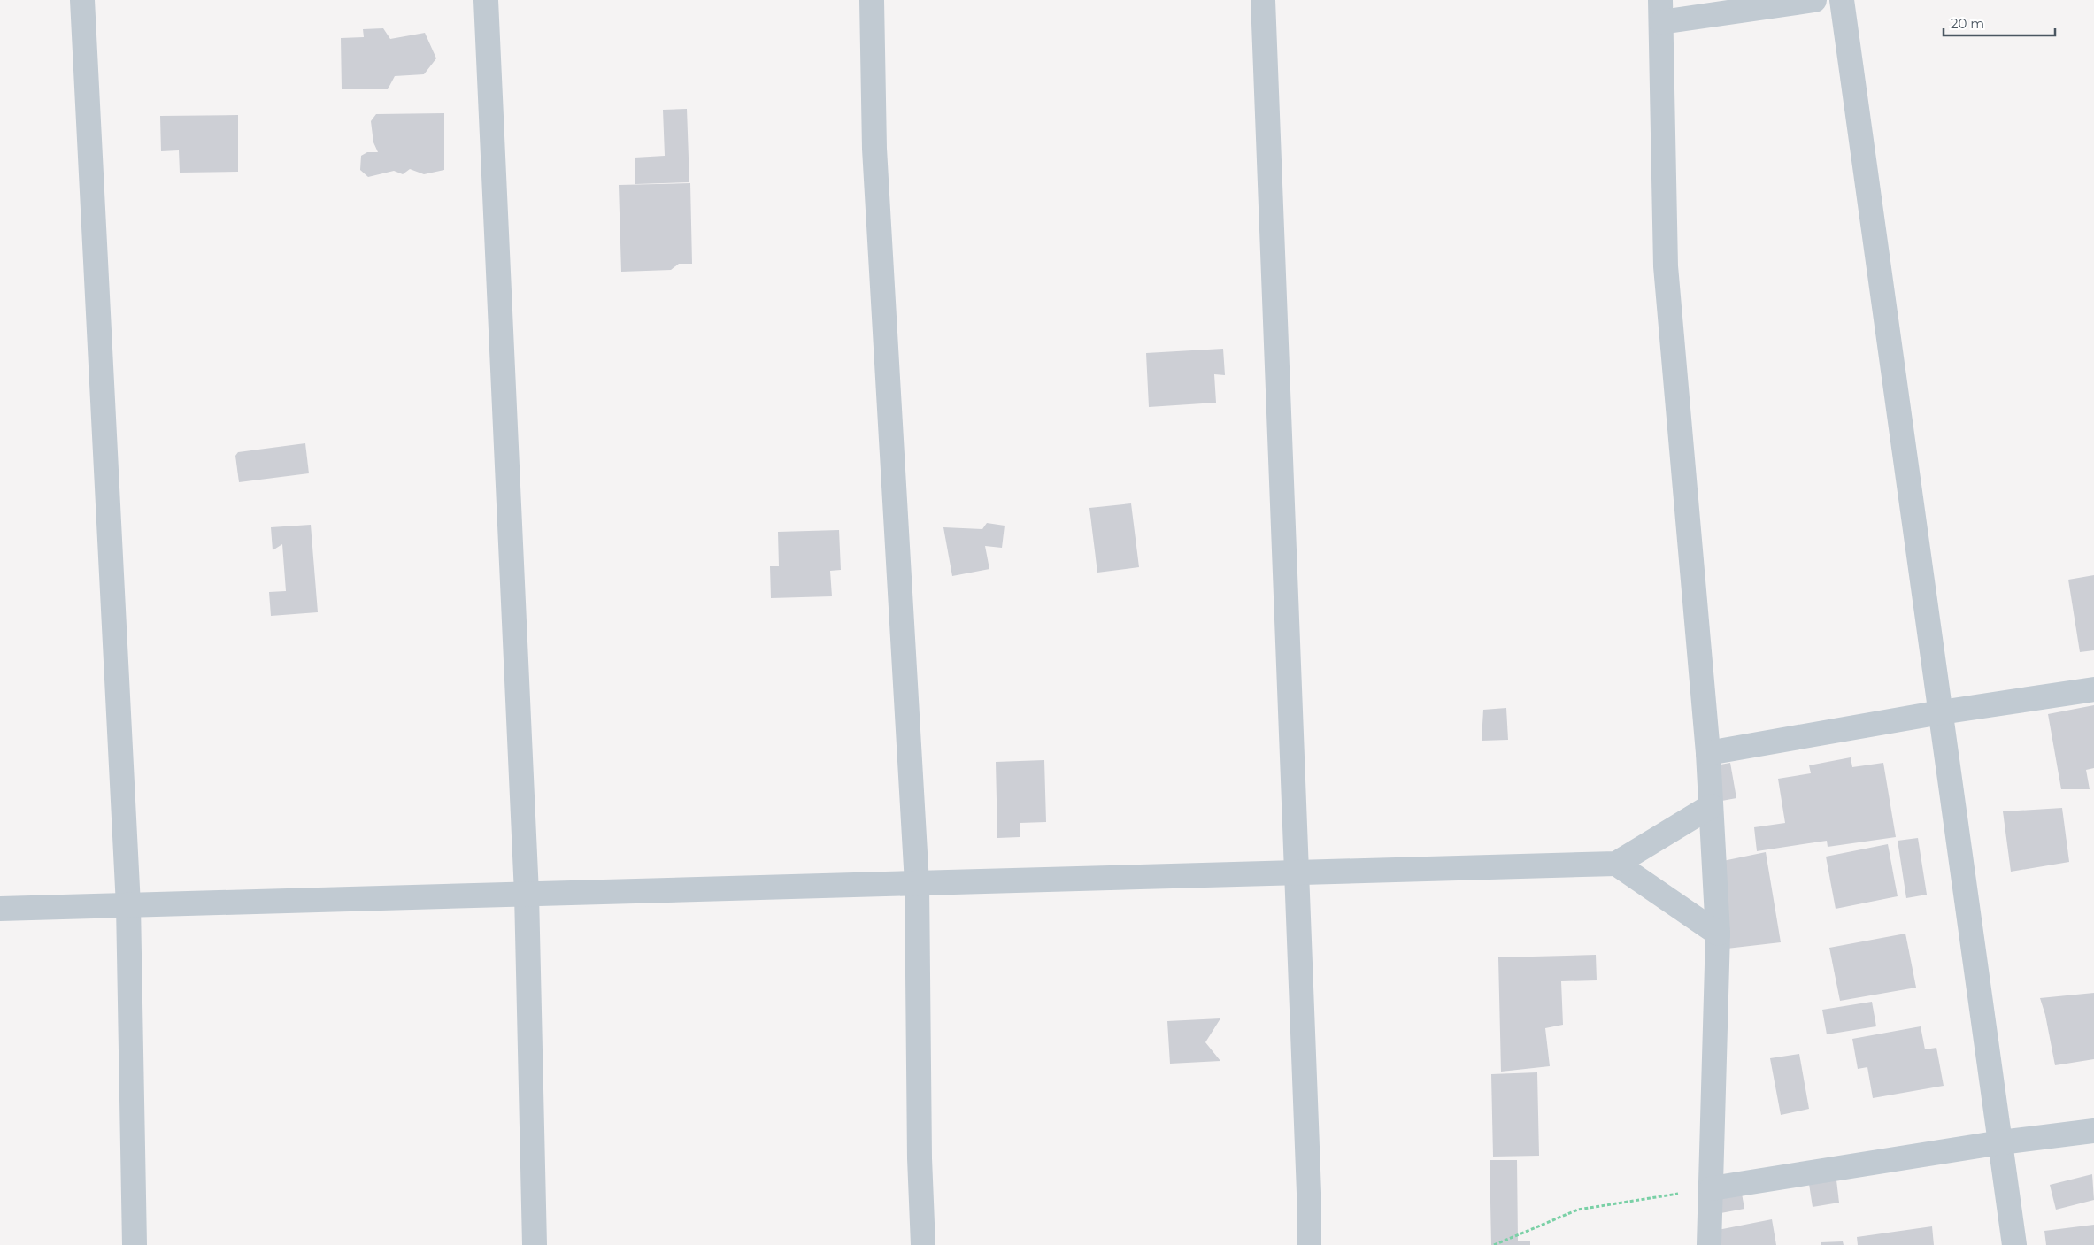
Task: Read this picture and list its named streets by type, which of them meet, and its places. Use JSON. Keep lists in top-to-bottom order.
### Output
{
  "scale_bar": "20 m"
}
